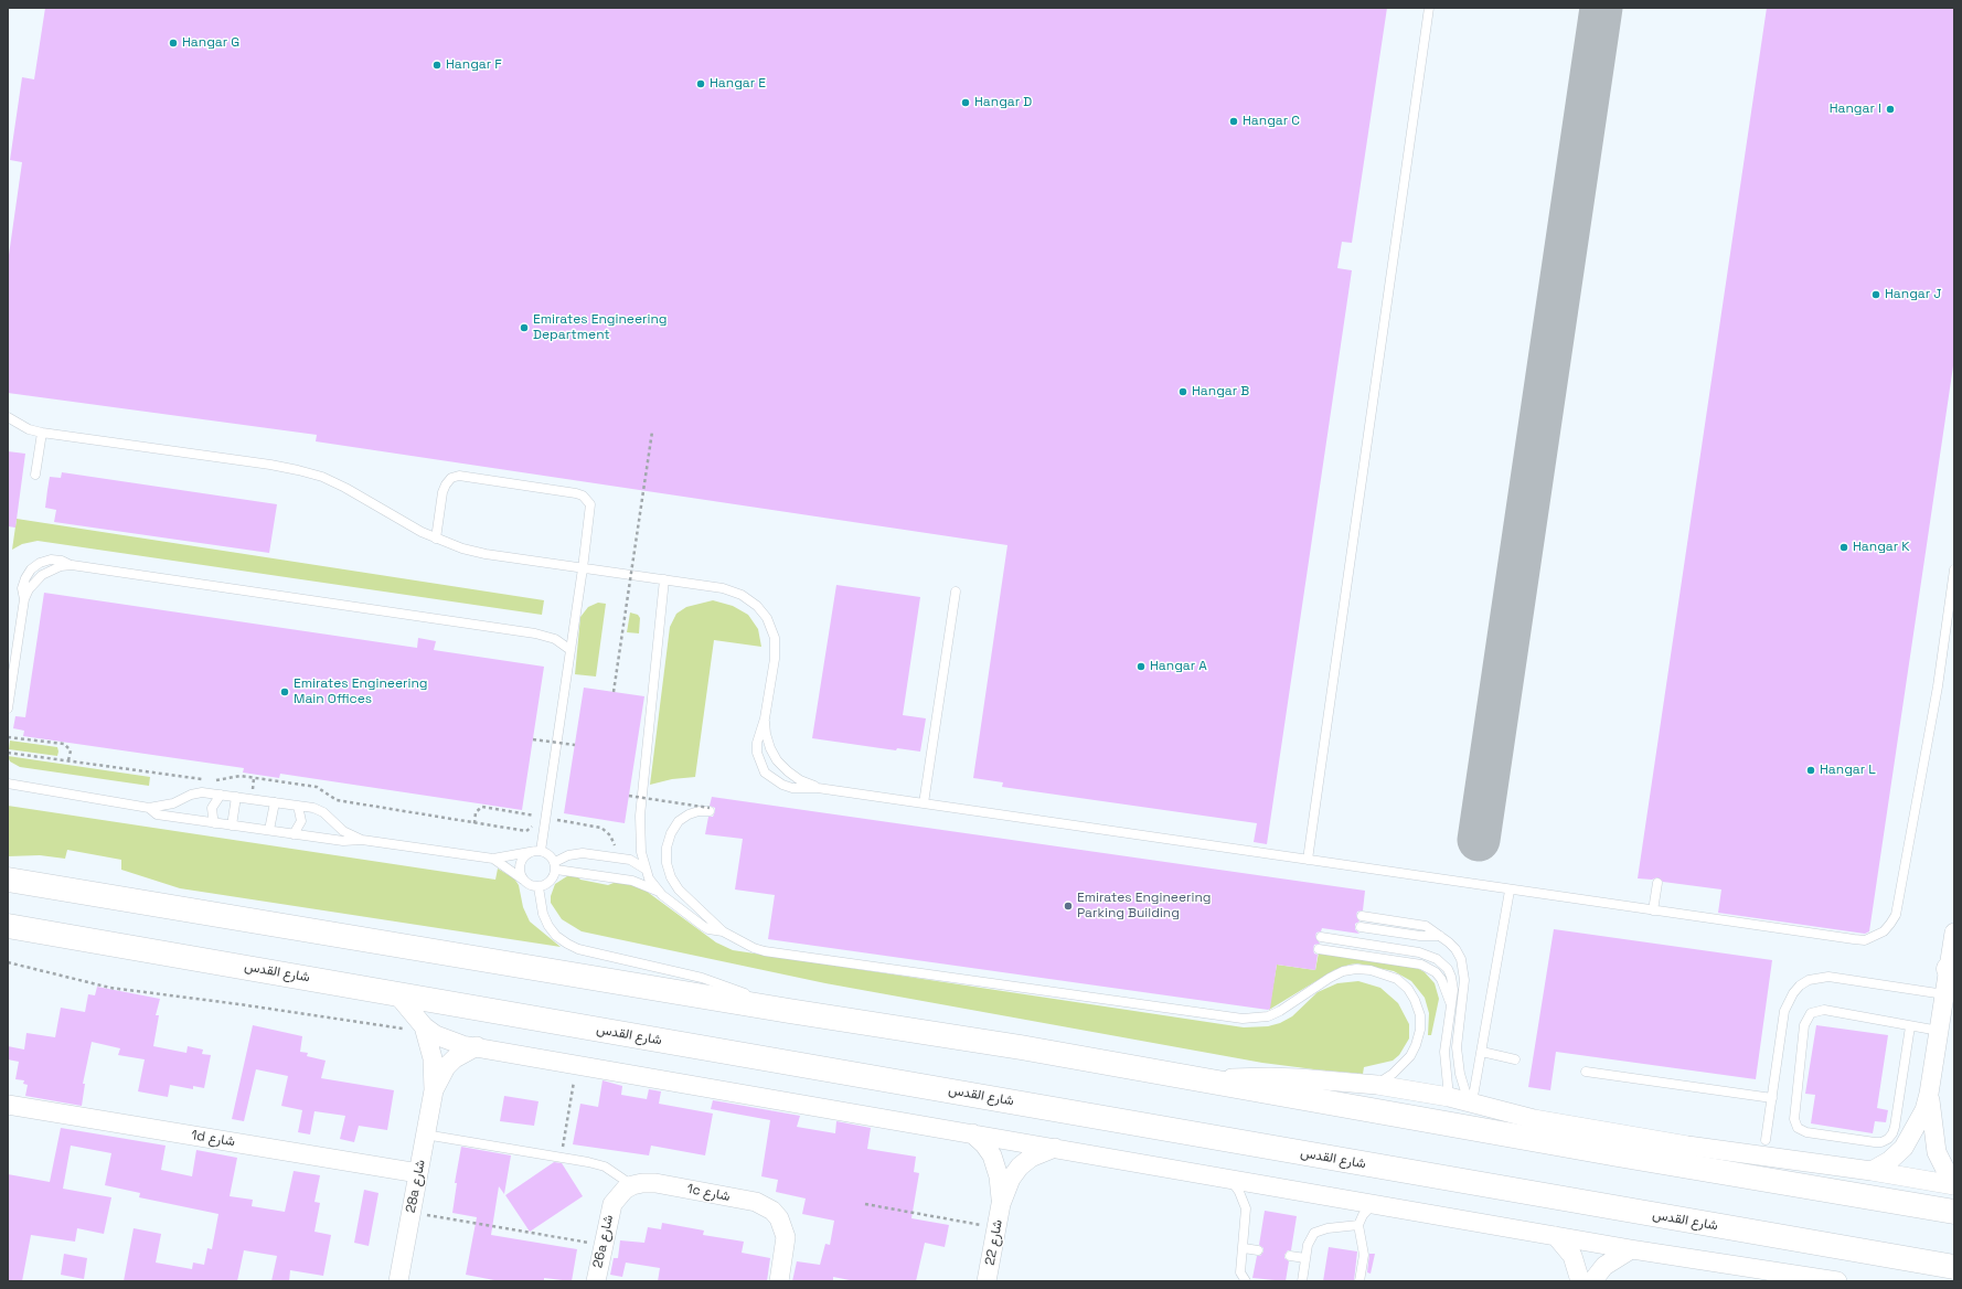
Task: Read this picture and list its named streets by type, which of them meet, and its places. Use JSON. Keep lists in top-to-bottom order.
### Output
{
  "streets": {
    "main road": ["شارع القدس"],
    "street": [
      "1d شارع",
      "28a شارع",
      "1c شارع",
      "26a شارع",
      "شارع 22"
    ]
  },
  "crossings": [
    ["1d شارع", "28a شارع"],
    ["1c شارع", "26a شارع"]
  ],
  "places": [
    "Hangar G",
    "Hangar F",
    "Hangar E",
    "Hangar D",
    "Hangar I",
    "Hangar C",
    "Hangar J",
    "Emirates Engineering Department",
    "Hangar B",
    "Hangar K",
    "Hangar A",
    "Emirates Engineering Main Offices",
    "Hangar L",
    "Emirates Engineering Parking Building"
  ]
}
